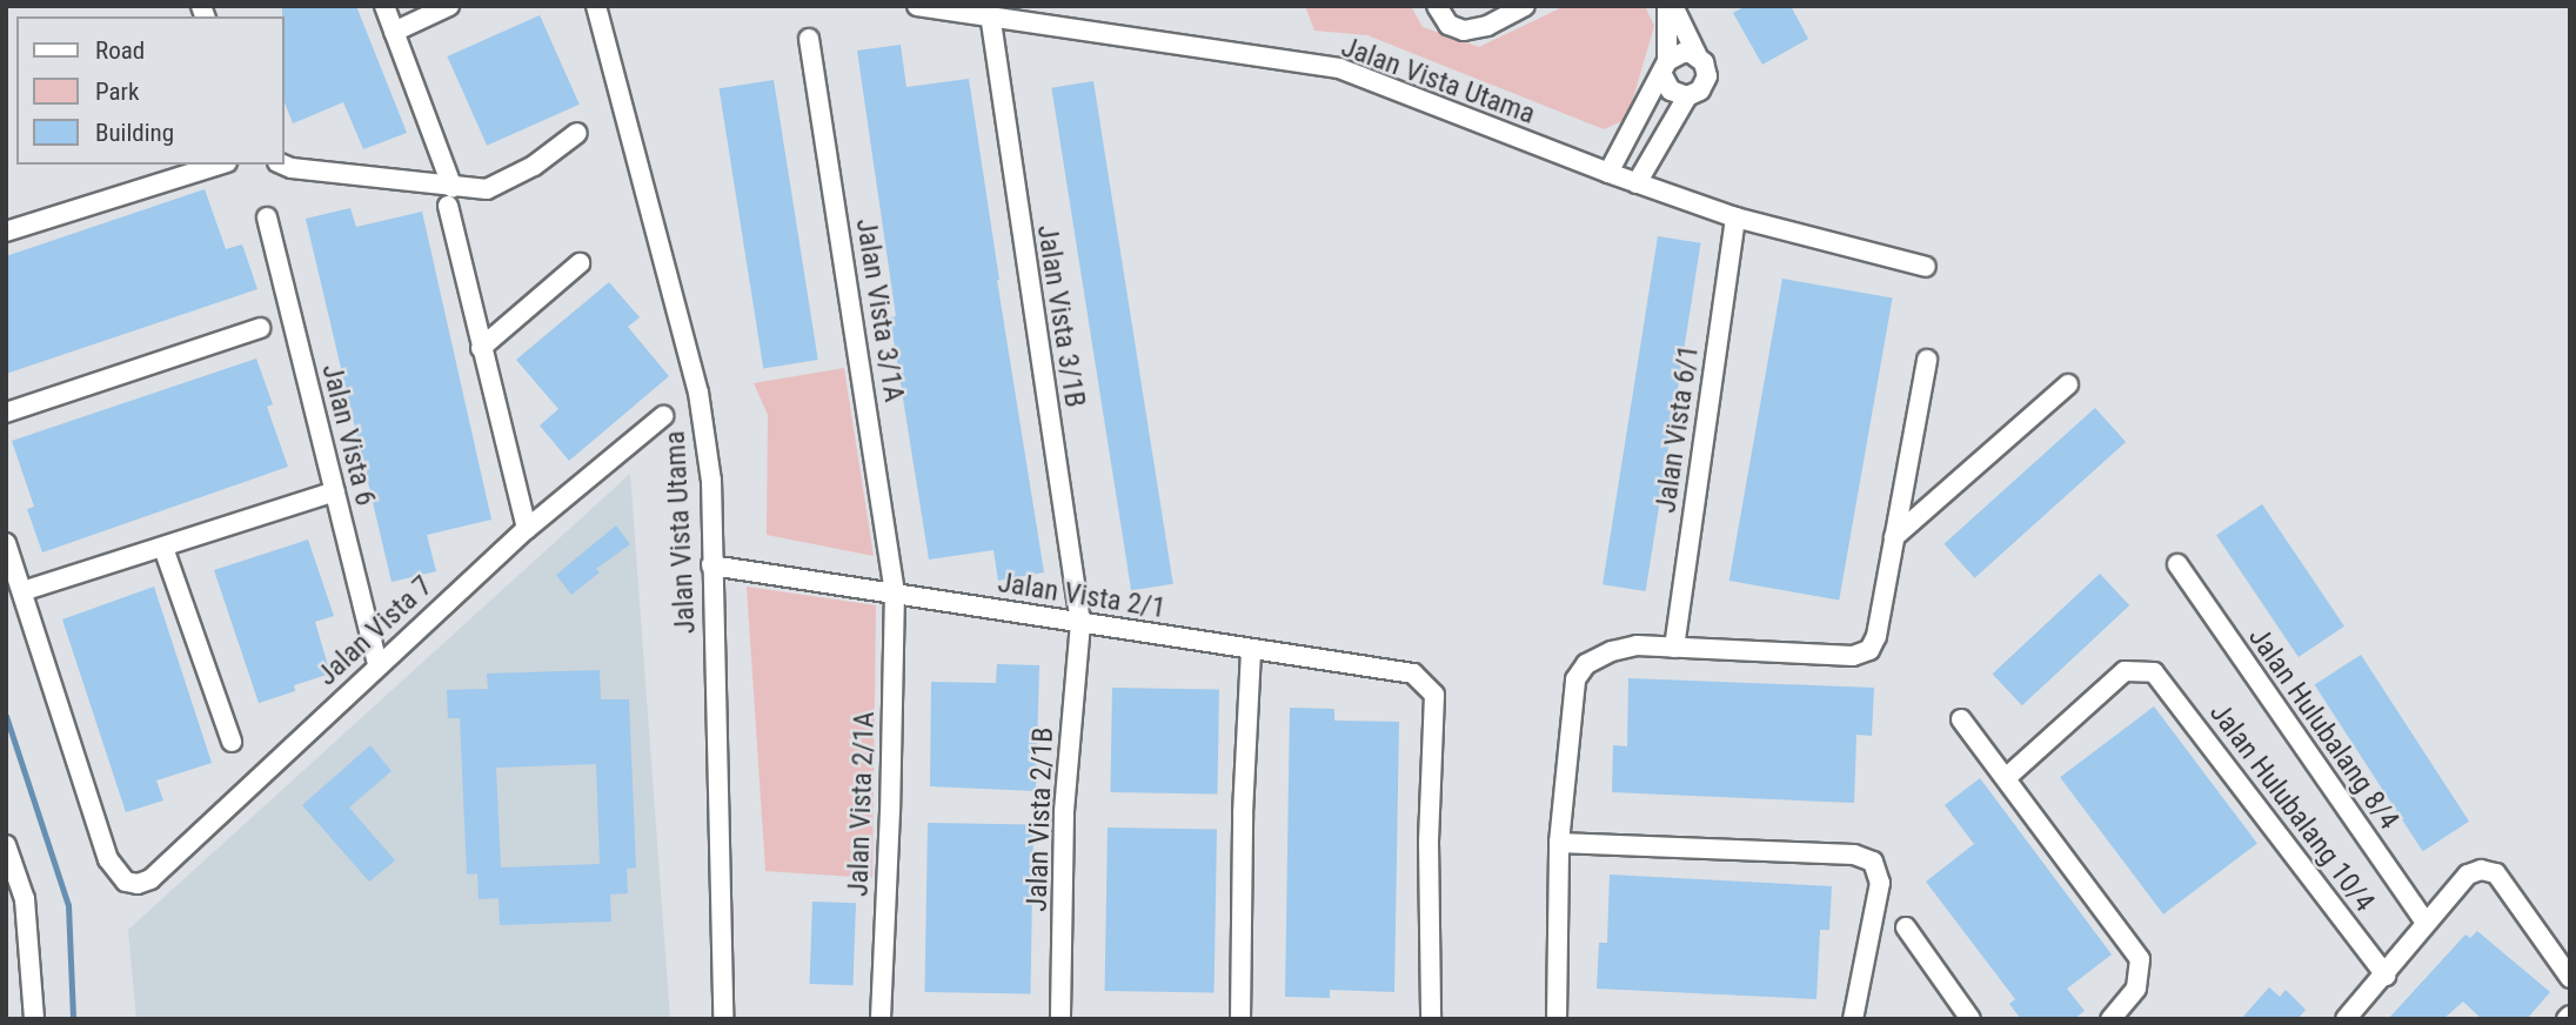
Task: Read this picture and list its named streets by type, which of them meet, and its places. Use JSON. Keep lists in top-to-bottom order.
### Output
{
  "streets": {
    "street": [
      "Jalan Vista Utama",
      "Jalan Vista 3/1A",
      "Jalan Vista 3/1B",
      "Jalan Vista 6/1",
      "Jalan Vista 6",
      "Jalan Vista 2/1",
      "Jalan Vista 7",
      "Jalan Hulubalang 8/4",
      "Jalan Vista 2/1A",
      "Jalan Hulubalang 10/4",
      "Jalan Vista 2/1B"
    ]
  },
  "crossings": [
    ["Jalan Vista Utama", "Jalan Vista 3/1B"],
    ["Jalan Vista Utama", "Jalan Vista 6/1"],
    ["Jalan Vista Utama", "Jalan Vista 2/1"],
    ["Jalan Vista 3/1A", "Jalan Vista 2/1"],
    ["Jalan Vista 3/1A", "Jalan Vista 2/1A"],
    ["Jalan Vista 3/1B", "Jalan Vista 2/1"],
    ["Jalan Vista 3/1B", "Jalan Vista 2/1B"],
    ["Jalan Vista 6", "Jalan Vista 7"],
    ["Jalan Vista 2/1", "Jalan Vista 2/1A"],
    ["Jalan Vista 2/1", "Jalan Vista 2/1B"]
  ],
  "legend": ["Road", "Park", "Building"]
}
